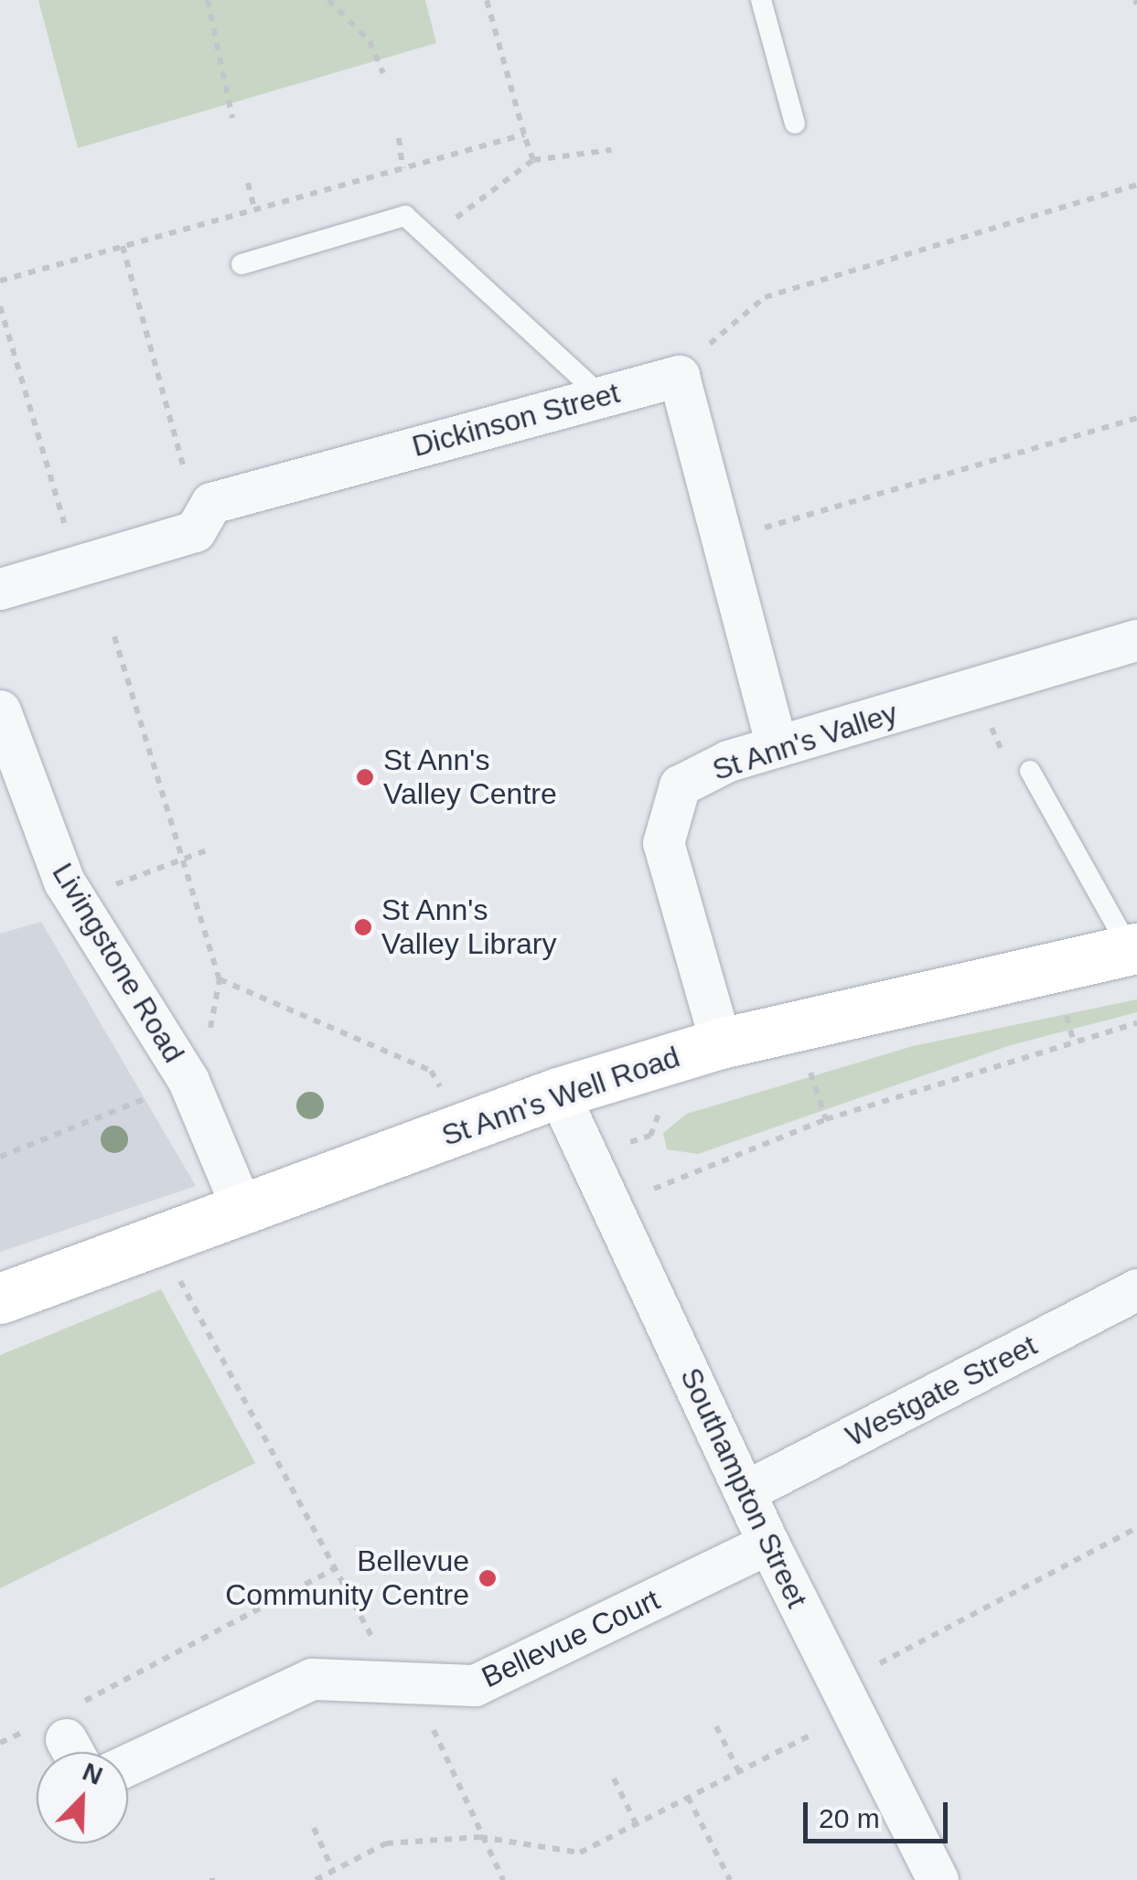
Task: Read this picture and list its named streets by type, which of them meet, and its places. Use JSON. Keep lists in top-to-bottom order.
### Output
{
  "streets": {
    "street": [
      "Dickinson Street",
      "St Ann's Valley",
      "Livingstone Road",
      "St Ann's Well Road",
      "Westgate Street",
      "Southampton Street",
      "Bellevue Court"
    ]
  },
  "crossings": [
    ["St Ann's Valley", "St Ann's Well Road"],
    ["Livingstone Road", "St Ann's Well Road"],
    ["St Ann's Well Road", "Southampton Street"],
    ["Westgate Street", "Southampton Street"],
    ["Southampton Street", "Bellevue Court"]
  ],
  "places": ["St Ann's Valley Centre", "St Ann's Valley Library", "Bellevue Community Centre"],
  "scale_bar": "20 m",
  "north": "top right"
}
